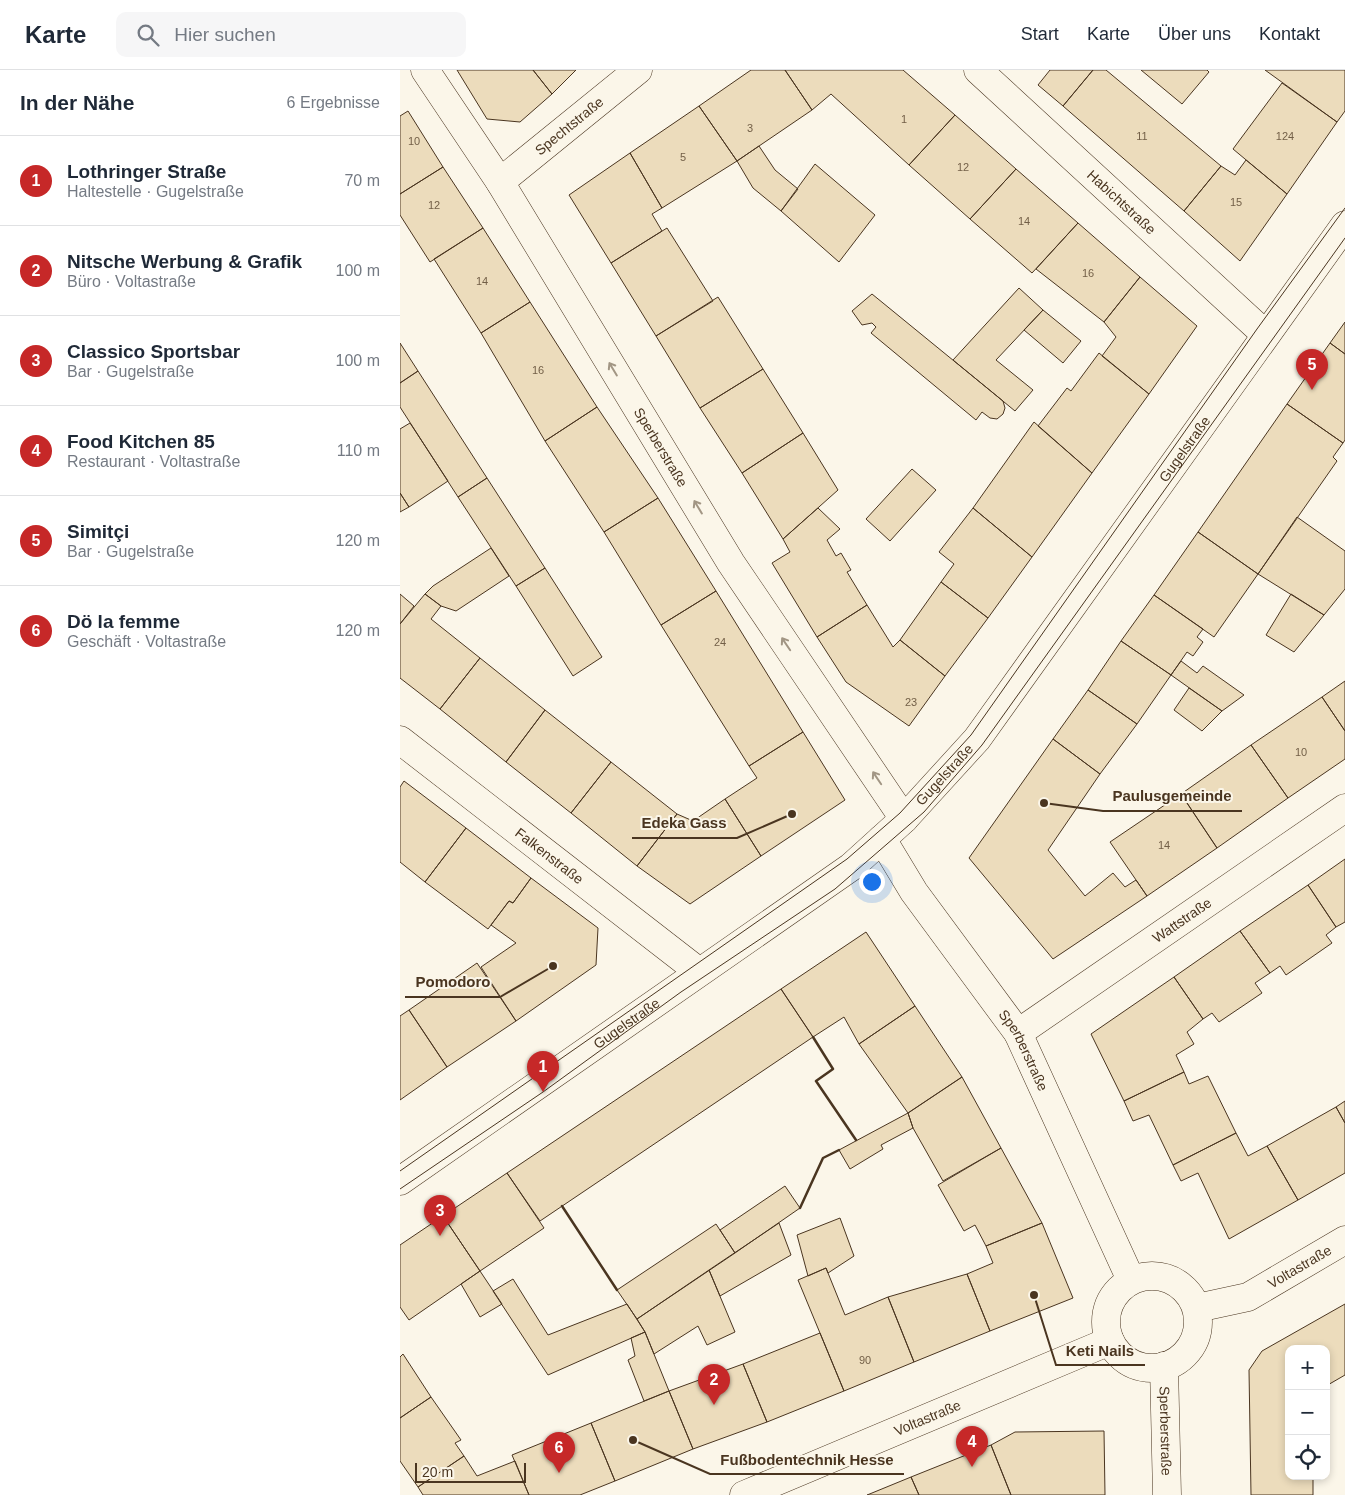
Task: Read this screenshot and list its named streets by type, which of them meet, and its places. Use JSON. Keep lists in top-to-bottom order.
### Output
{
  "streets": {
    "street": [
      "Spechtstraße",
      "Habichtstraße",
      "Sperberstraße",
      "Gugelstraße",
      "Falkenstraße",
      "Wattstraße",
      "Voltastraße"
    ]
  },
  "crossings": [
    ["Spechtstraße", "Sperberstraße"],
    ["Habichtstraße", "Gugelstraße"],
    ["Sperberstraße", "Gugelstraße"],
    ["Sperberstraße", "Wattstraße"],
    ["Sperberstraße", "Voltastraße"],
    ["Gugelstraße", "Falkenstraße"]
  ],
  "one_way": ["Sperberstraße"],
  "places": [
    "Paulusgemeinde",
    "Edeka Gass",
    "Pomodoro",
    "Keti Nails",
    "Fußbodentechnik Hesse"
  ],
  "house_numbers": [
    "1",
    "3",
    "11",
    "124",
    "10",
    "5",
    "12",
    "15",
    "12",
    "14",
    "16",
    "14",
    "16",
    "24",
    "23",
    "10",
    "14",
    "90"
  ],
  "scale_bar": "20 m",
  "page": {
    "header": "Karte",
    "search": "Hier suchen",
    "nav": [
      "Start",
      "Karte",
      "Über uns",
      "Kontakt"
    ],
    "heading": ["In der Nähe", "6 Ergebnisse"],
    "list": [
      {
        "mark": "1",
        "name": "Lothringer Straße",
        "note": "Haltestelle · Gugelstraße",
        "value": "70 m"
      },
      {
        "mark": "2",
        "name": "Nitsche Werbung & Grafik",
        "note": "Büro · Voltastraße",
        "value": "100 m"
      },
      {
        "mark": "3",
        "name": "Classico Sportsbar",
        "note": "Bar · Gugelstraße",
        "value": "100 m"
      },
      {
        "mark": "4",
        "name": "Food Kitchen 85",
        "note": "Restaurant · Voltastraße",
        "value": "110 m"
      },
      {
        "mark": "5",
        "name": "Simitçi",
        "note": "Bar · Gugelstraße",
        "value": "120 m"
      },
      {
        "mark": "6",
        "name": "Dö la femme",
        "note": "Geschäft · Voltastraße",
        "value": "120 m"
      }
    ],
    "pins": [
      "5",
      "1",
      "3",
      "2",
      "4",
      "6"
    ],
    "map_buttons": ["+", "−"],
    "scale": "20 m"
  }
}
